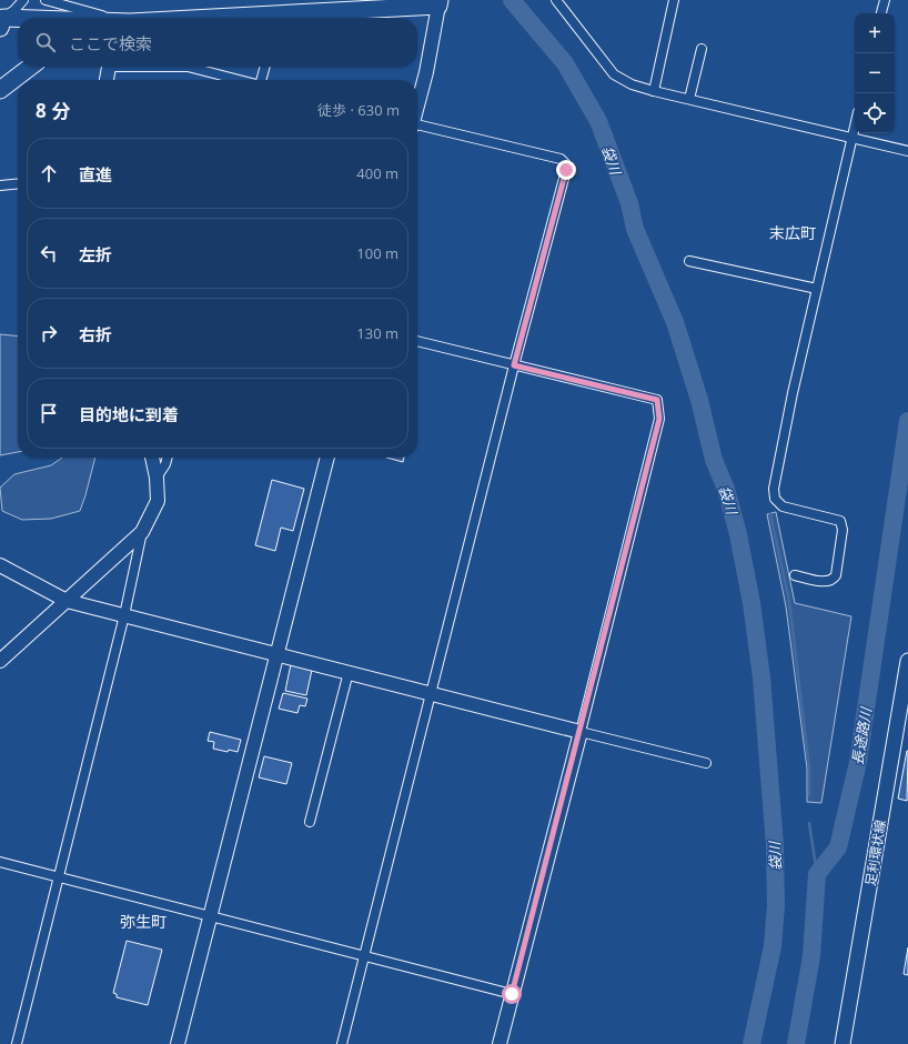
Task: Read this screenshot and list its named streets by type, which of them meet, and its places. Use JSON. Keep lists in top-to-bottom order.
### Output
{
  "streets": {
    "main road": ["足利環状線"]
  },
  "districts": ["末広町", "弥生町"],
  "water": ["袋川", "長途路川"],
  "page": {
    "map_buttons": ["+", "−"],
    "search": "ここで検索",
    "heading": ["8 分", "徒歩 · 630 m"],
    "list": [
      ["直進", "400 m"],
      ["左折", "100 m"],
      ["右折", "130 m"],
      "目的地に到着"
    ]
  }
}
